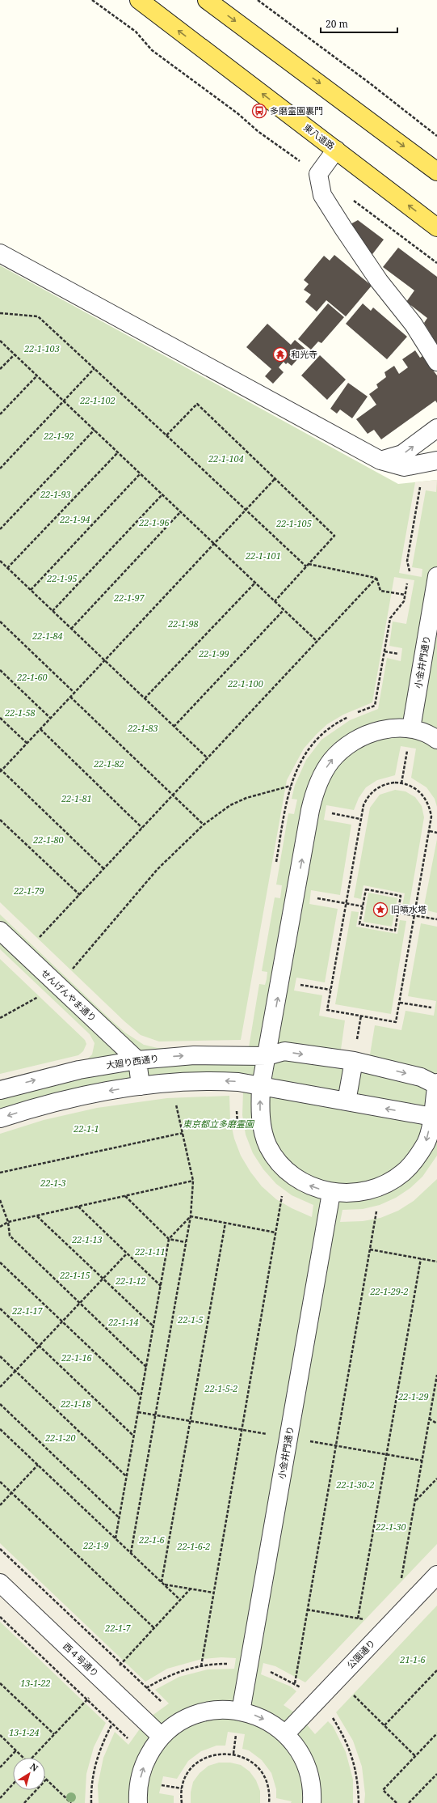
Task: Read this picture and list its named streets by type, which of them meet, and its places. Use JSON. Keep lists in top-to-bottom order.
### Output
{
  "streets": {
    "main road": ["東八道路"],
    "street": [
      "小金井門通り",
      "せんげんやま通り",
      "大廻り西通り",
      "公園通り",
      "西４号通り"
    ]
  },
  "crossings": [
    ["せんげんやま通り", "大廻り西通り"]
  ],
  "parks": [
    "22-1-103",
    "22-1-102",
    "22-1-92",
    "22-1-104",
    "22-1-93",
    "22-1-94",
    "22-1-96",
    "22-1-105",
    "22-1-101",
    "22-1-95",
    "22-1-97",
    "22-1-98",
    "22-1-84",
    "22-1-99",
    "22-1-60",
    "22-1-100",
    "22-1-58",
    "22-1-83",
    "22-1-82",
    "22-1-81",
    "22-1-80",
    "22-1-79",
    "東京都立多磨霊園",
    "22-1-1",
    "22-1-3",
    "22-1-13",
    "22-1-11",
    "22-1-15",
    "22-1-12",
    "22-1-29-2",
    "22-1-17",
    "22-1-5",
    "22-1-14",
    "22-1-16",
    "22-1-5-2",
    "22-1-29",
    "22-1-18",
    "22-1-20",
    "22-1-30-2",
    "22-1-30",
    "22-1-6",
    "22-1-9",
    "22-1-6-2",
    "22-1-7",
    "21-1-6",
    "13-1-22",
    "13-1-24"
  ],
  "places": {
    "bus stop": ["多磨霊園裏門"],
    "temple": ["和光寺"],
    "place": ["旧噴水塔"]
  },
  "scale_bar": "20 m",
  "north": "top right"
}
